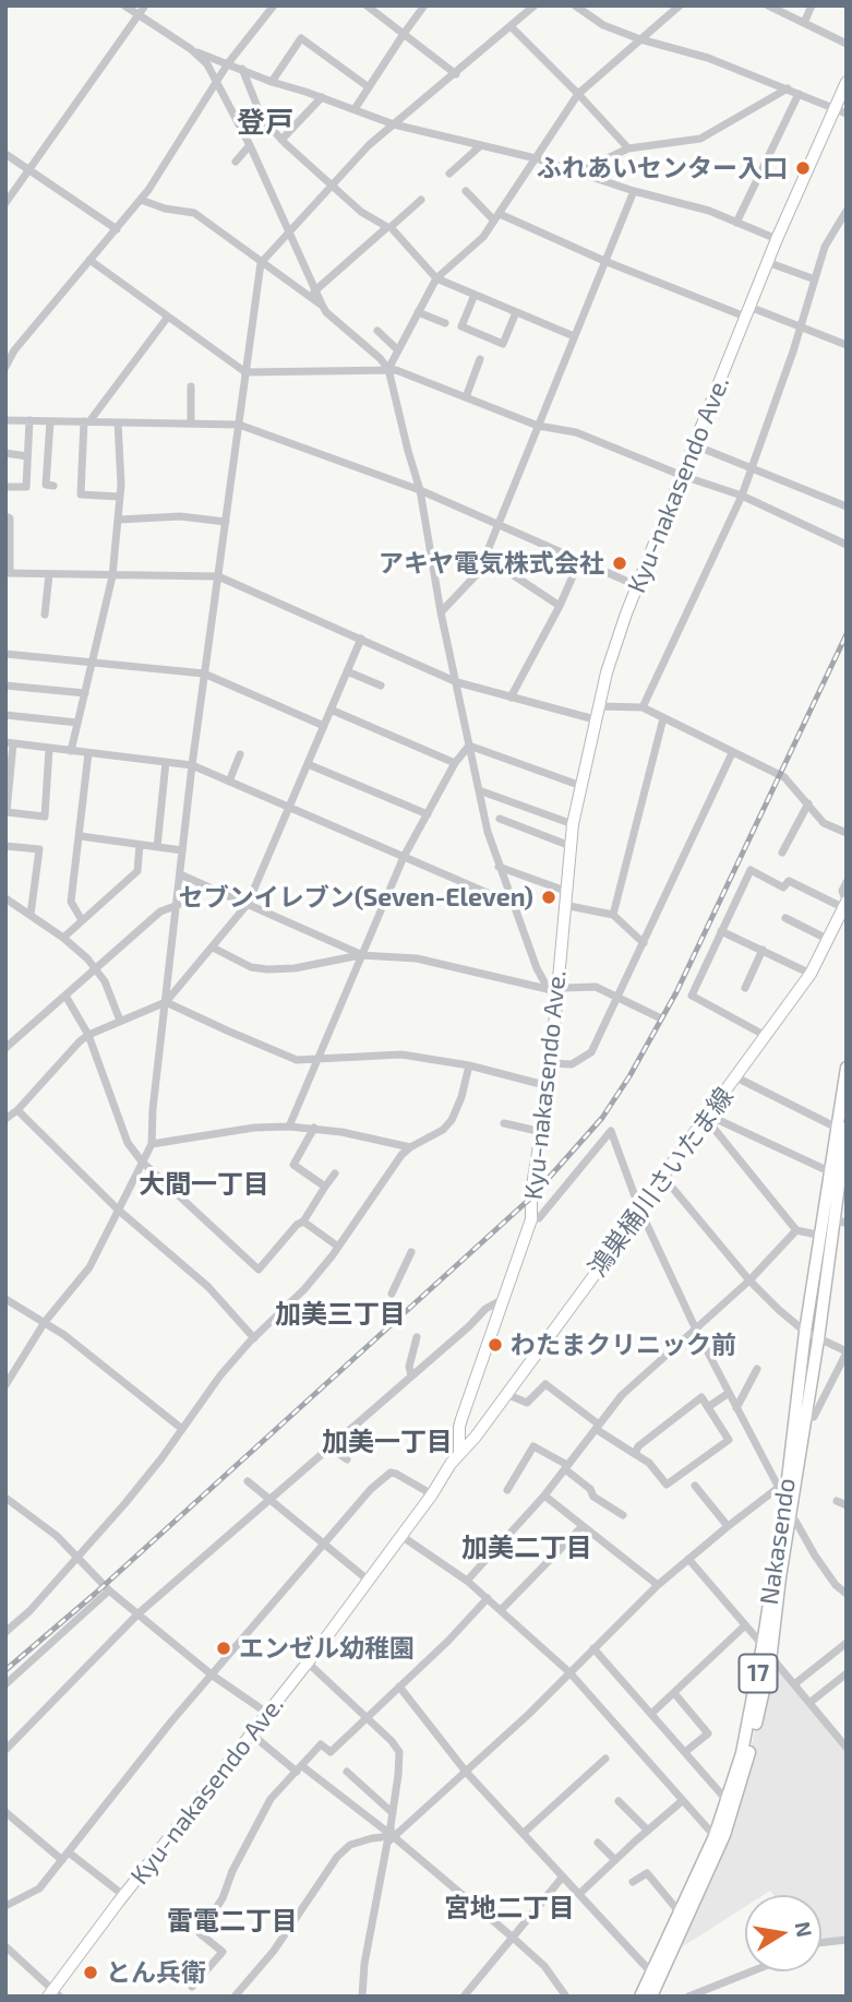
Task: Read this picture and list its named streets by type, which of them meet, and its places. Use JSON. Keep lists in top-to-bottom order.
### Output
{
  "streets": {
    "highway": ["Nakasendo", "17"],
    "main road": ["Kyu-nakasendo Ave.", "鴻巣桶川さいたま線"]
  },
  "crossings": [
    ["Kyu-nakasendo Ave.", "鴻巣桶川さいたま線"]
  ],
  "districts": [
    "登戸",
    "大間一丁目",
    "加美三丁目",
    "加美一丁目",
    "加美二丁目",
    "宮地二丁目",
    "雷電二丁目"
  ],
  "places": [
    "ふれあいセンター入口",
    "アキヤ電気株式会社",
    "セブンイレブン(Seven-Eleven)",
    "わたまクリニック前",
    "エンゼル幼稚園",
    "とん兵衛"
  ],
  "north": "right"
}
